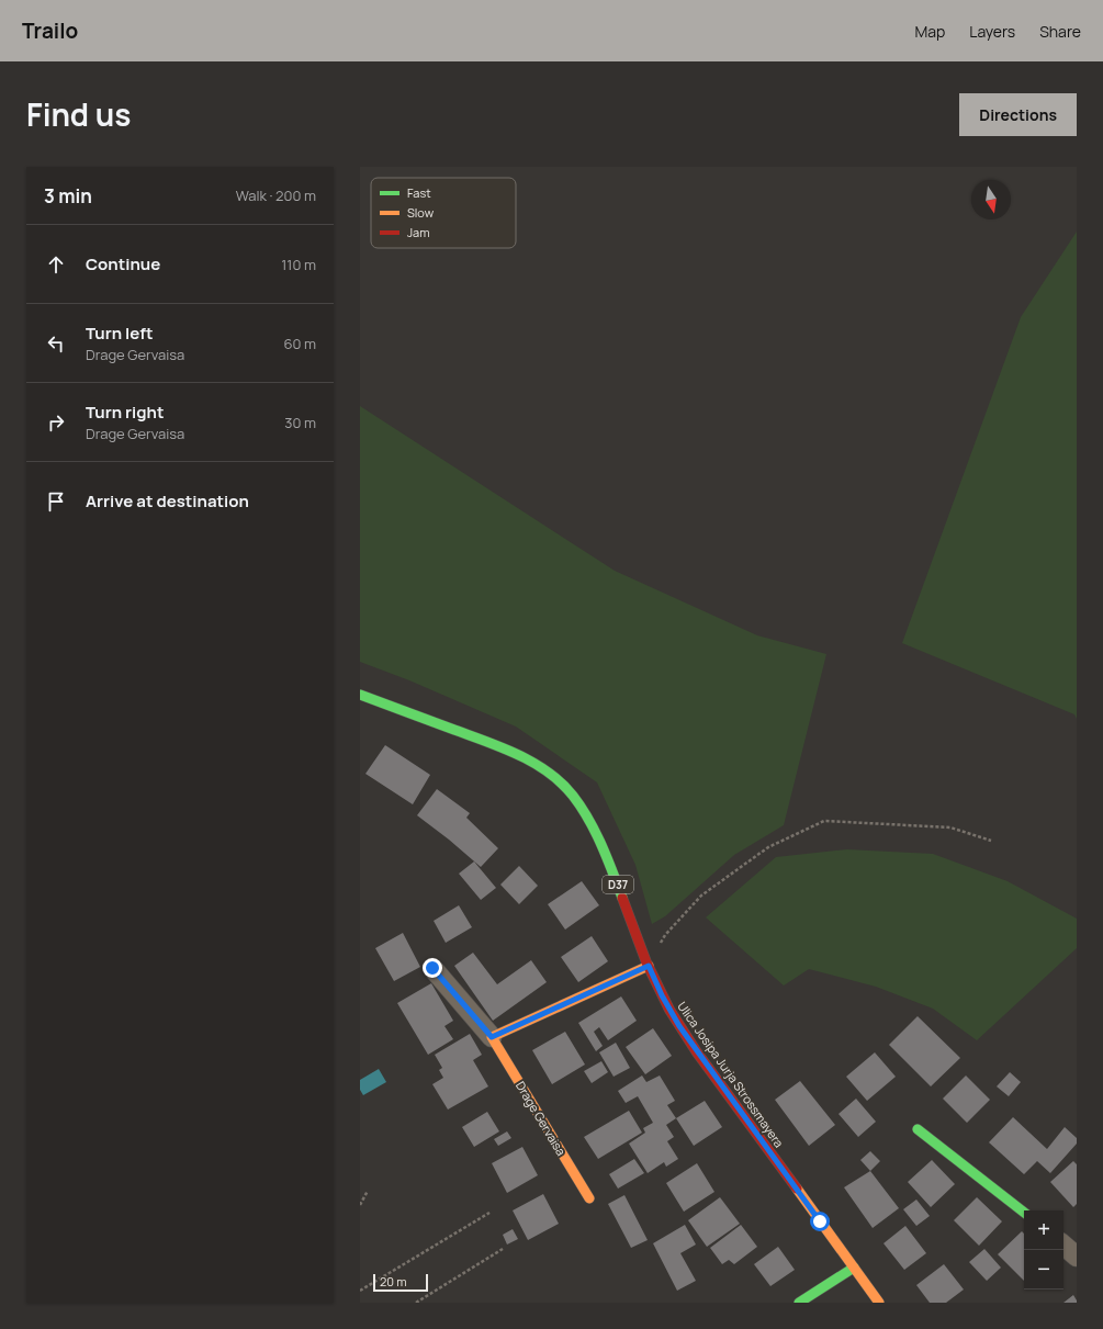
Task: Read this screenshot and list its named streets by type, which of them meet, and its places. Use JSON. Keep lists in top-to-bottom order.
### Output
{
  "streets": {
    "main road": ["D37", "Ulica Josipa Jurja Strossmayera", "Drage Gervaisa"]
  },
  "legend": ["Fast", "Slow", "Jam"],
  "scale_bar": "20 m",
  "north": "bottom",
  "page": {
    "header": "Trailo",
    "nav": ["Map", "Layers", "Share"],
    "title": "Find us",
    "buttons": "Directions",
    "heading": ["3 min", "Walk · 200 m"],
    "list": [
      ["Continue", "110 m"],
      ["Turn left", "Drage Gervaisa", "60 m"],
      ["Turn right", "Drage Gervaisa", "30 m"],
      "Arrive at destination"
    ],
    "map_buttons": ["+", "−"],
    "scale": "20 m"
  }
}
